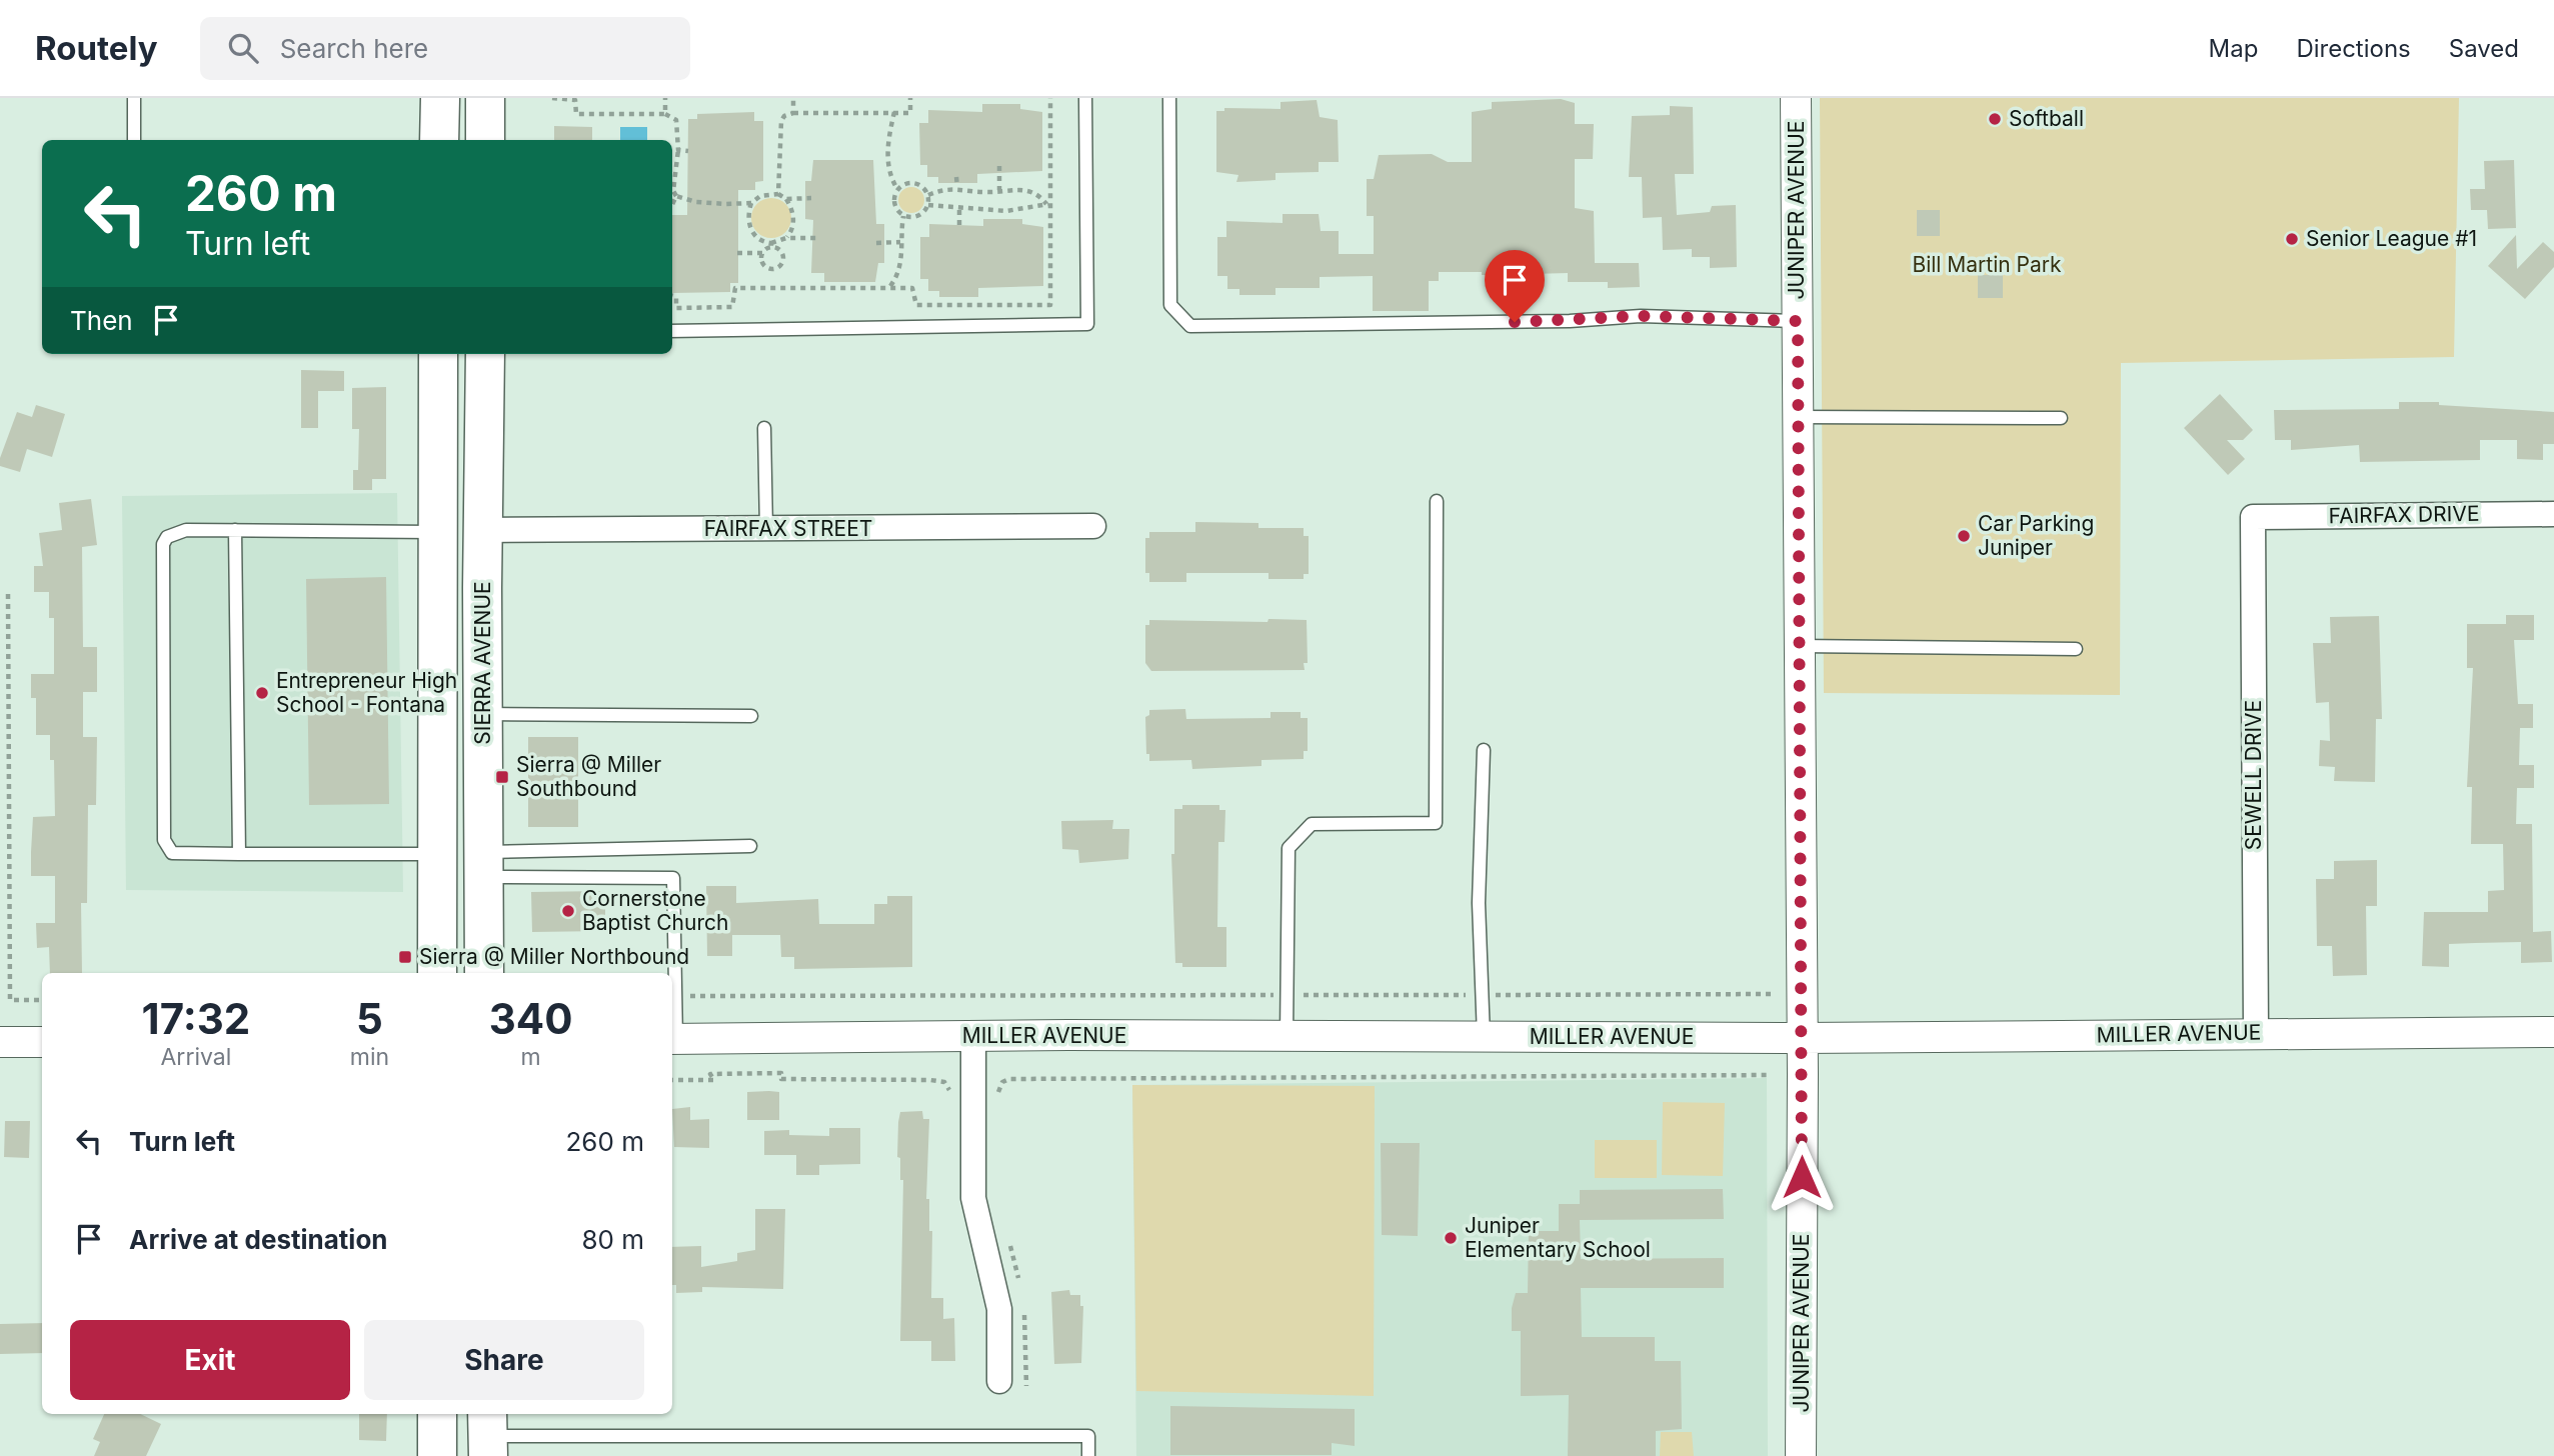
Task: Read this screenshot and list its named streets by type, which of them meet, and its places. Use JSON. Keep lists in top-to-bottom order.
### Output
{
  "streets": {
    "main road": ["SIERRA AVENUE"],
    "street": [
      "JUNIPER AVENUE",
      "FAIRFAX DRIVE",
      "FAIRFAX STREET",
      "SEWELL DRIVE",
      "MILLER AVENUE"
    ]
  },
  "crossings": [
    ["JUNIPER AVENUE", "MILLER AVENUE"],
    ["FAIRFAX DRIVE", "SEWELL DRIVE"],
    ["FAIRFAX STREET", "SIERRA AVENUE"],
    ["SEWELL DRIVE", "MILLER AVENUE"]
  ],
  "parks": ["Bill Martin Park"],
  "places": {
    "other": [
      "Softball",
      "Senior League #1",
      "Car Parking Juniper",
      "Entrepreneur High School - Fontana",
      "Cornerstone Baptist Church",
      "Juniper Elementary School"
    ],
    "transit": ["Sierra @ Miller Southbound", "Sierra @ Miller Northbound"]
  },
  "page": {
    "header": "Routely",
    "search": "Search here",
    "nav": ["Map", "Directions", "Saved"],
    "turn": ["260 m", "Turn left"],
    "then": "Then",
    "eta": [
      "17:32",
      "Arrival",
      "5",
      "min",
      "340",
      "m"
    ],
    "list": [
      {
        "name": "Turn left",
        "value": "260 m"
      },
      {
        "name": "Arrive at destination",
        "value": "80 m"
      }
    ],
    "buttons": ["Exit", "Share"]
  }
}
